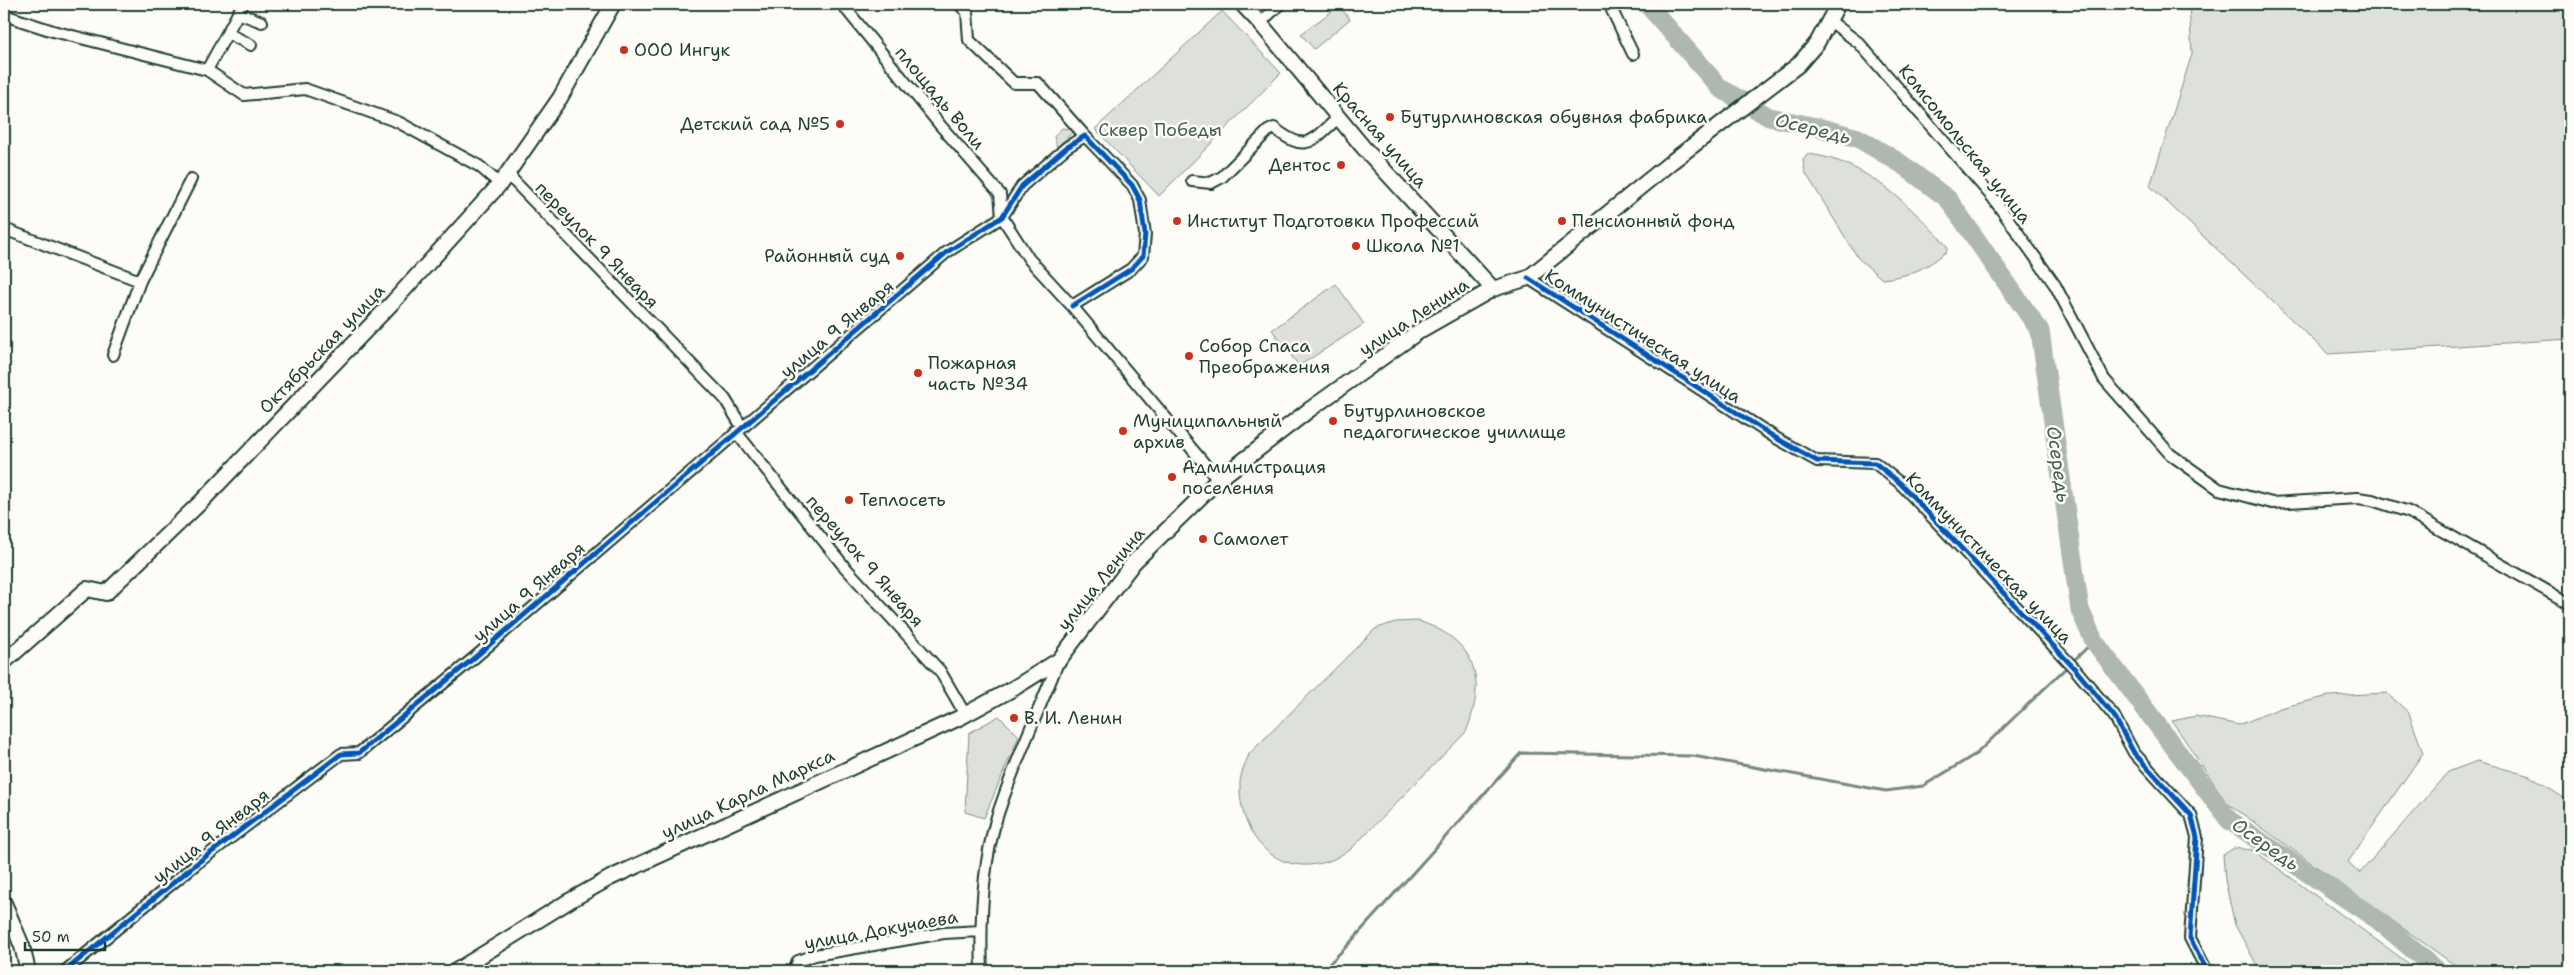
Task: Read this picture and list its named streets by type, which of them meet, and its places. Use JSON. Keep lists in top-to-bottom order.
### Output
{
  "streets": {
    "main road": [
      "Красная улица",
      "улица Ленина",
      "Октябрьская улица",
      "улица Карла Маркса"
    ],
    "street": [
      "площадь Воли",
      "Комсомольская улица",
      "переулок 9 Января",
      "улица 9 Января",
      "Коммунистическая улица",
      "улица Докучаева"
    ]
  },
  "crossings": [
    ["площадь Воли", "улица Ленина"],
    ["площадь Воли", "улица 9 Января"],
    ["Красная улица", "улица Ленина"],
    ["Комсомольская улица", "улица Ленина"],
    ["переулок 9 Января", "улица 9 Января"],
    ["переулок 9 Января", "Октябрьская улица"],
    ["переулок 9 Января", "улица Карла Маркса"],
    ["улица Ленина", "Коммунистическая улица"],
    ["улица Ленина", "улица Карла Маркса"],
    ["улица Ленина", "улица Докучаева"]
  ],
  "water": ["Осередь"],
  "parks": ["Сквер Победы"],
  "places": [
    "ООО Ингук",
    "Бутурлиновская обувная фабрика",
    "Детский сад №5",
    "Дентос",
    "Институт Подготовки Профессий",
    "Пенсионный фонд",
    "Школа №1",
    "Районный суд",
    "Собор Спаса Преображения",
    "Пожарная часть №34",
    "Бутурлиновское педагогическое училище",
    "Муниципальный архив",
    "Администрация поселения",
    "Теплосеть",
    "Самолет",
    "В. И. Ленин"
  ],
  "scale_bar": "50 m"
}
